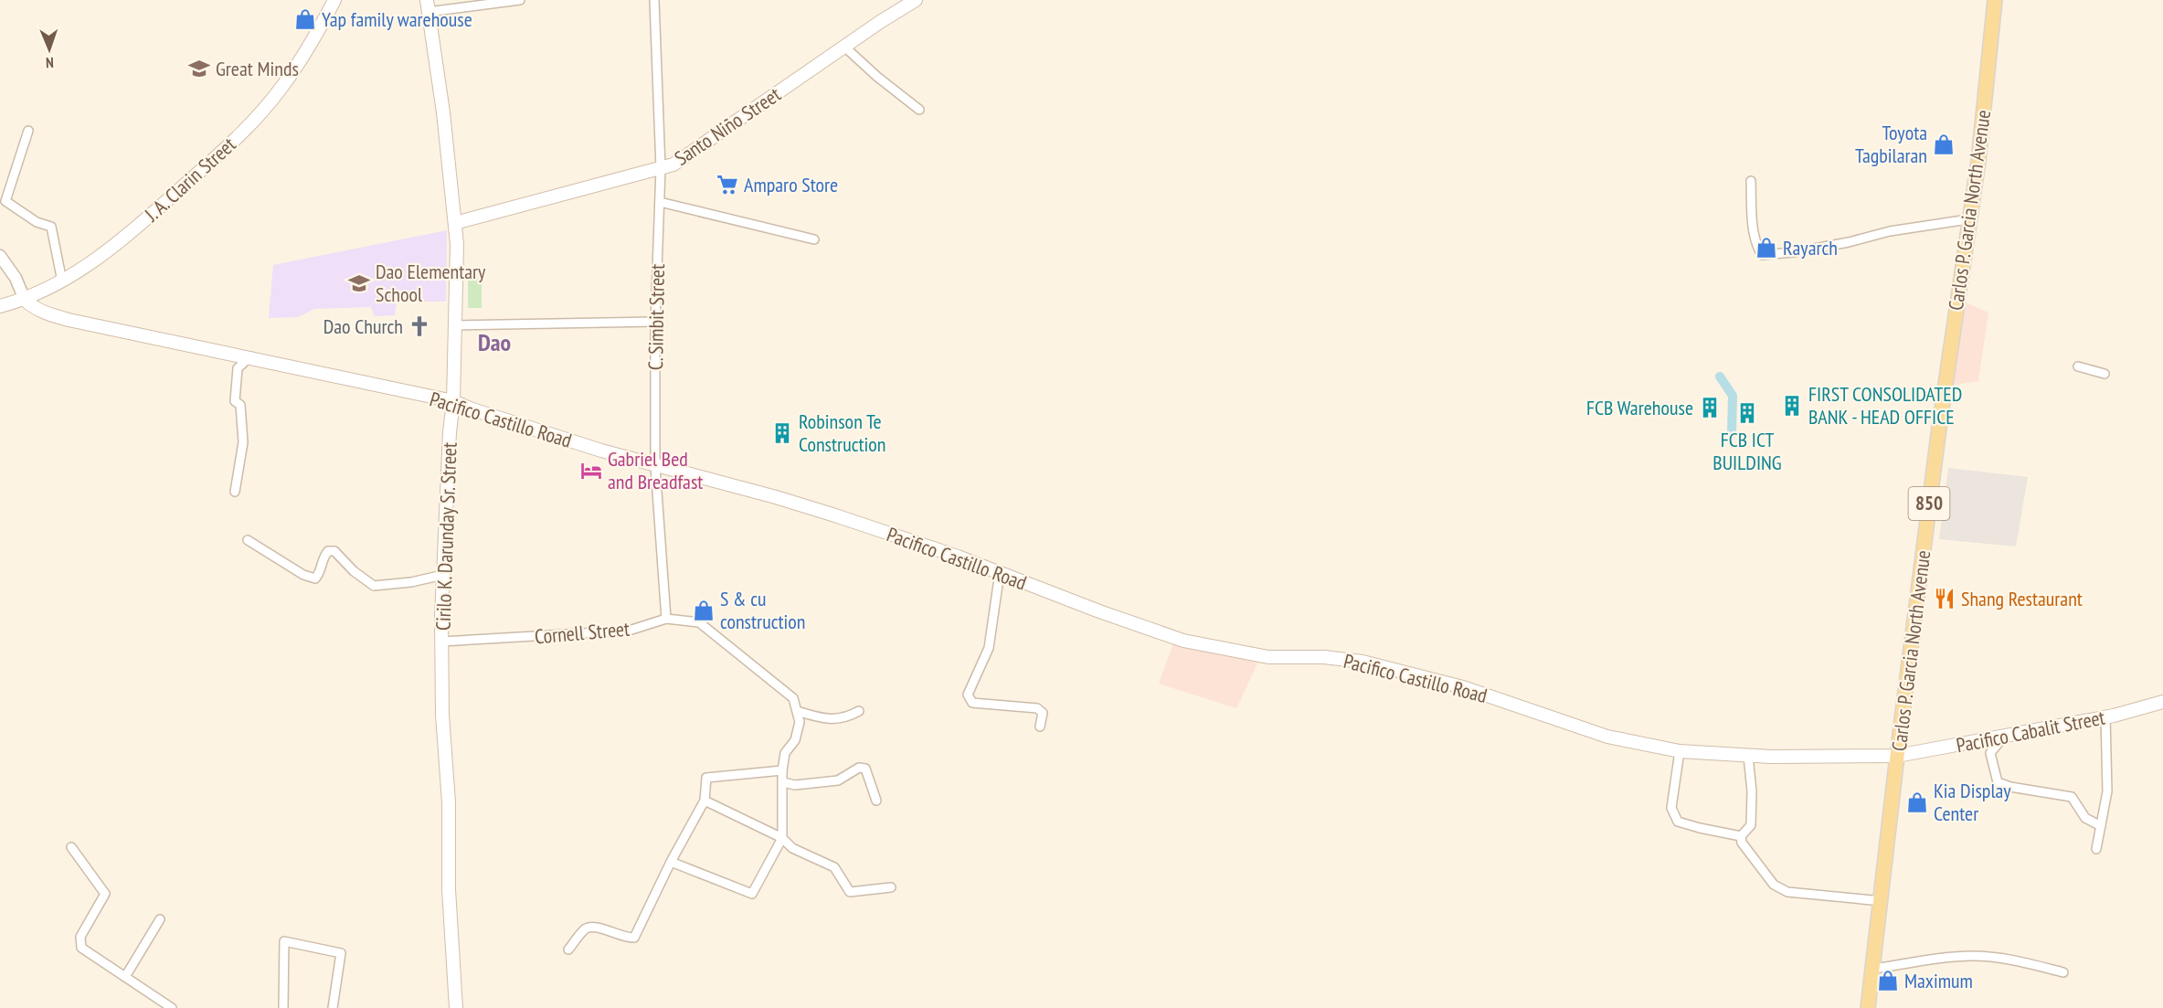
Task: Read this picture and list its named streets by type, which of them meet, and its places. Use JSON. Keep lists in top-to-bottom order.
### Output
{
  "streets": {
    "main road": [
      "Santo Niño Street",
      "J. A. Clarin Street",
      "Carlos P. Garcia North Avenue",
      "Pacifico Castillo Road",
      "850",
      "Cirilo K. Darunday Sr. Street",
      "Pacifico Cabalit Street"
    ],
    "street": ["C. Simbit Street", "Cornell Street"]
  },
  "crossings": [
    ["Santo Niño Street", "C. Simbit Street"],
    ["Santo Niño Street", "Cirilo K. Darunday Sr. Street"],
    ["J. A. Clarin Street", "Pacifico Castillo Road"],
    ["Carlos P. Garcia North Avenue", "Pacifico Castillo Road"],
    ["Carlos P. Garcia North Avenue", "Pacifico Cabalit Street"],
    ["C. Simbit Street", "Pacifico Castillo Road"],
    ["Pacifico Castillo Road", "Cirilo K. Darunday Sr. Street"],
    ["Pacifico Castillo Road", "Pacifico Cabalit Street"],
    ["Cirilo K. Darunday Sr. Street", "Cornell Street"]
  ],
  "districts": ["Dao"],
  "places": {
    "shop": [
      "Yap family warehouse",
      "Toyota Tagbilaran",
      "Rayarch",
      "S & cu construction",
      "Kia Display Center",
      "Maximum"
    ],
    "school or university": ["Great Minds", "Dao Elementary School"],
    "supermarket": ["Amparo Store"],
    "church": ["Dao Church"],
    "building": [
      "FIRST CONSOLIDATED BANK - HEAD OFFICE",
      "FCB Warehouse",
      "FCB ICT BUILDING",
      "Robinson Te Construction"
    ],
    "hotel": ["Gabriel Bed and Breadfast"],
    "restaurant": ["Shang Restaurant"]
  },
  "north": "bottom"
}
